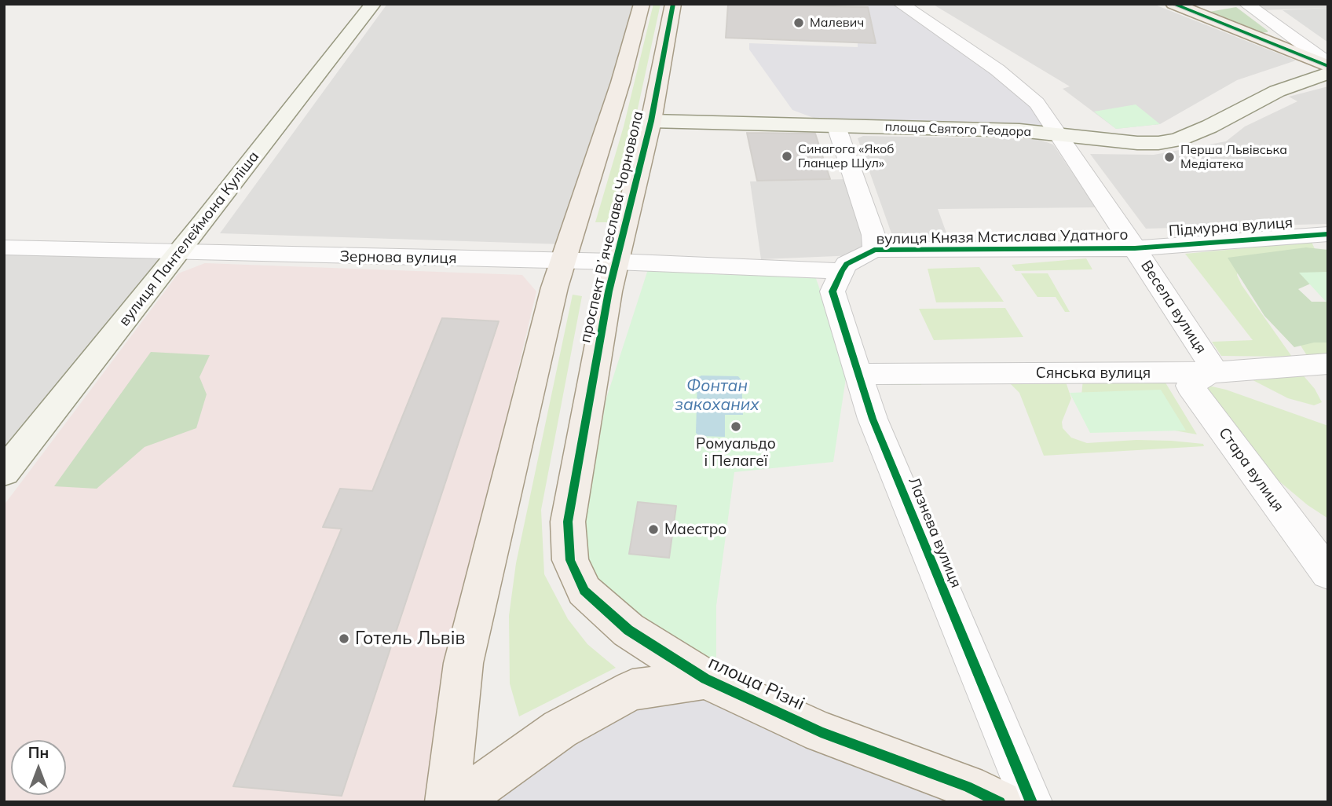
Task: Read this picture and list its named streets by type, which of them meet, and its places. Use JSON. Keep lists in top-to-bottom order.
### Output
{
  "streets": {
    "main road": ["проспект Вʼячеслава Чорновола", "площа Різні"],
    "street": [
      "площа Святого Теодора",
      "Підмурна вулиця",
      "вулиця Князя Мстислава Удатного",
      "вулиця Пантелеймона Куліша",
      "Зернова вулиця",
      "Весела вулиця",
      "Сянська вулиця",
      "Стара вулиця",
      "Лазнева вулиця"
    ]
  },
  "crossings": [
    ["площа Святого Теодора", "проспект Вʼячеслава Чорновола"],
    ["площа Святого Теодора", "Весела вулиця"],
    ["проспект Вʼячеслава Чорновола", "Зернова вулиця"],
    ["проспект Вʼячеслава Чорновола", "площа Різні"],
    ["Підмурна вулиця", "вулиця Князя Мстислава Удатного"],
    ["Підмурна вулиця", "Весела вулиця"],
    ["вулиця Князя Мстислава Удатного", "Весела вулиця"],
    ["вулиця Князя Мстислава Удатного", "Лазнева вулиця"],
    ["вулиця Пантелеймона Куліша", "Зернова вулиця"],
    ["Весела вулиця", "Сянська вулиця"],
    ["Весела вулиця", "Стара вулиця"],
    ["Сянська вулиця", "Стара вулиця"],
    ["Сянська вулиця", "Лазнева вулиця"]
  ],
  "water": ["Фонтан закоханих"],
  "places": [
    "Малевич",
    "Синагога «Якоб Гланцер Шул»",
    "Перша Львівська Медіатека",
    "Ромуальдо і Пелагеї",
    "Маестро",
    "Готель Львів"
  ],
  "north": "top"
}
